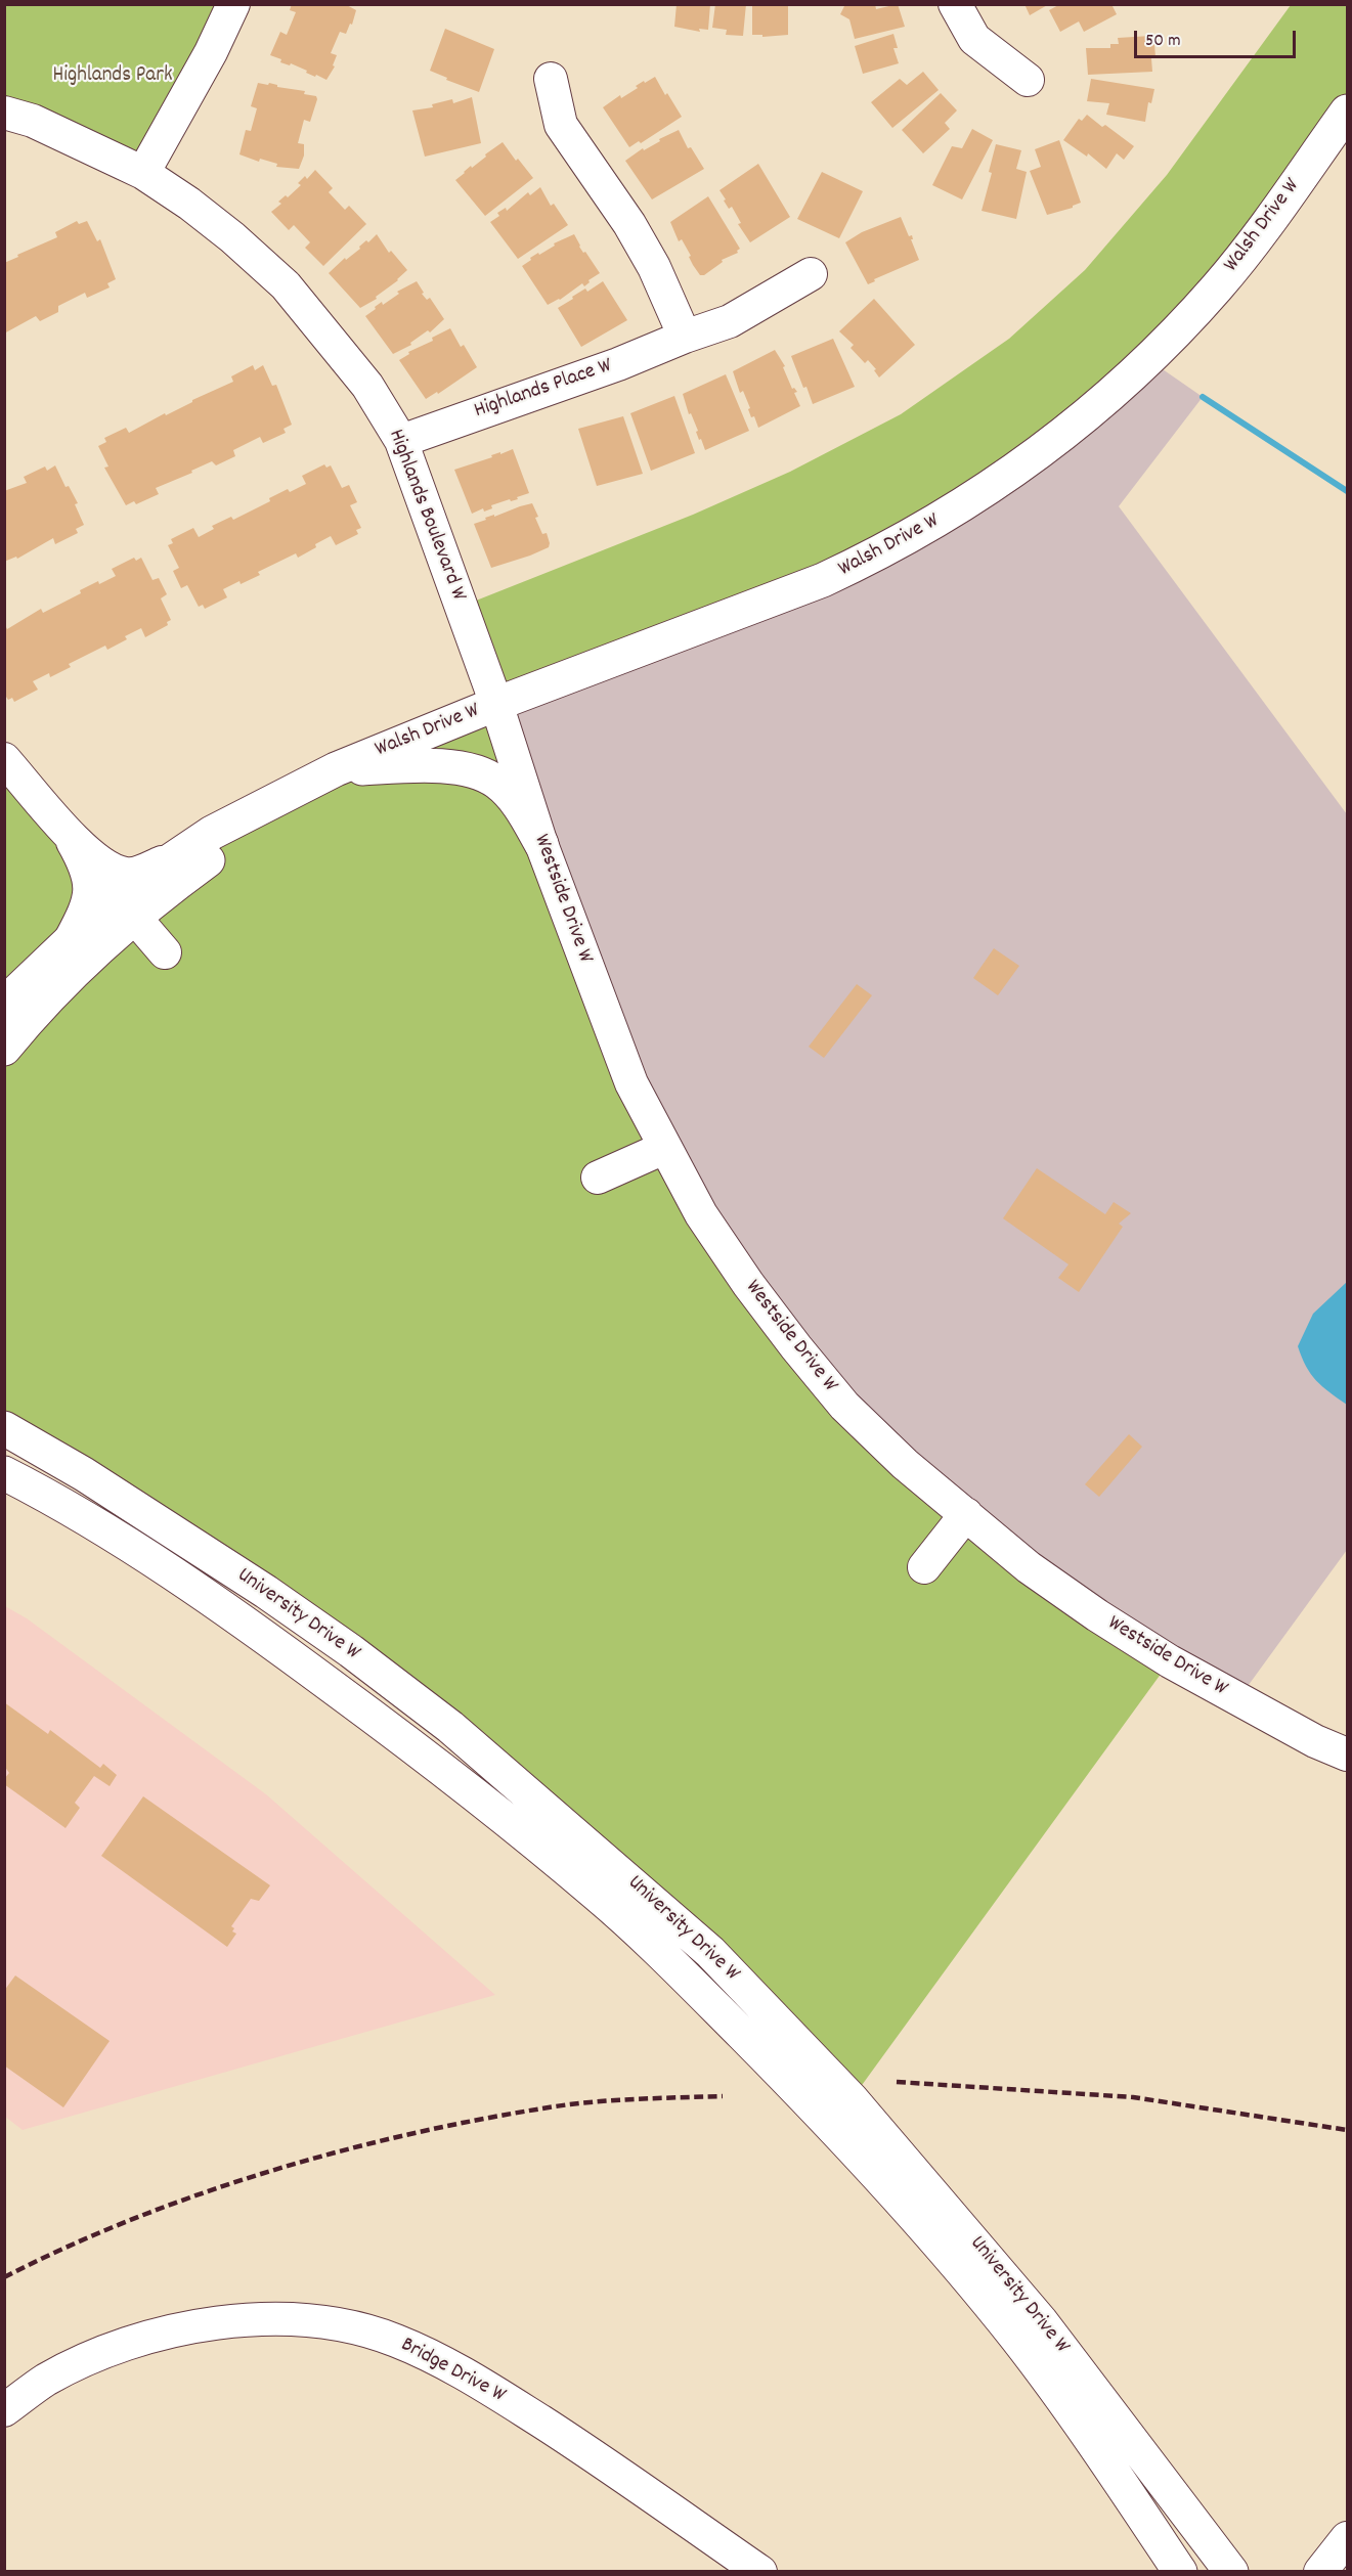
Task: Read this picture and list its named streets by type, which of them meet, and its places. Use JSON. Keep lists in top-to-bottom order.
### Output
{
  "streets": {
    "main road": ["Walsh Drive W", "University Drive W"],
    "street": [
      "Highlands Place W",
      "Highlands Boulevard W",
      "Westside Drive W",
      "Bridge Drive W"
    ]
  },
  "crossings": [
    ["Walsh Drive W", "Highlands Boulevard W"],
    ["Walsh Drive W", "Westside Drive W"],
    ["Highlands Place W", "Highlands Boulevard W"],
    ["Highlands Boulevard W", "Westside Drive W"]
  ],
  "parks": ["Highlands Park"],
  "scale_bar": "50 m"
}
